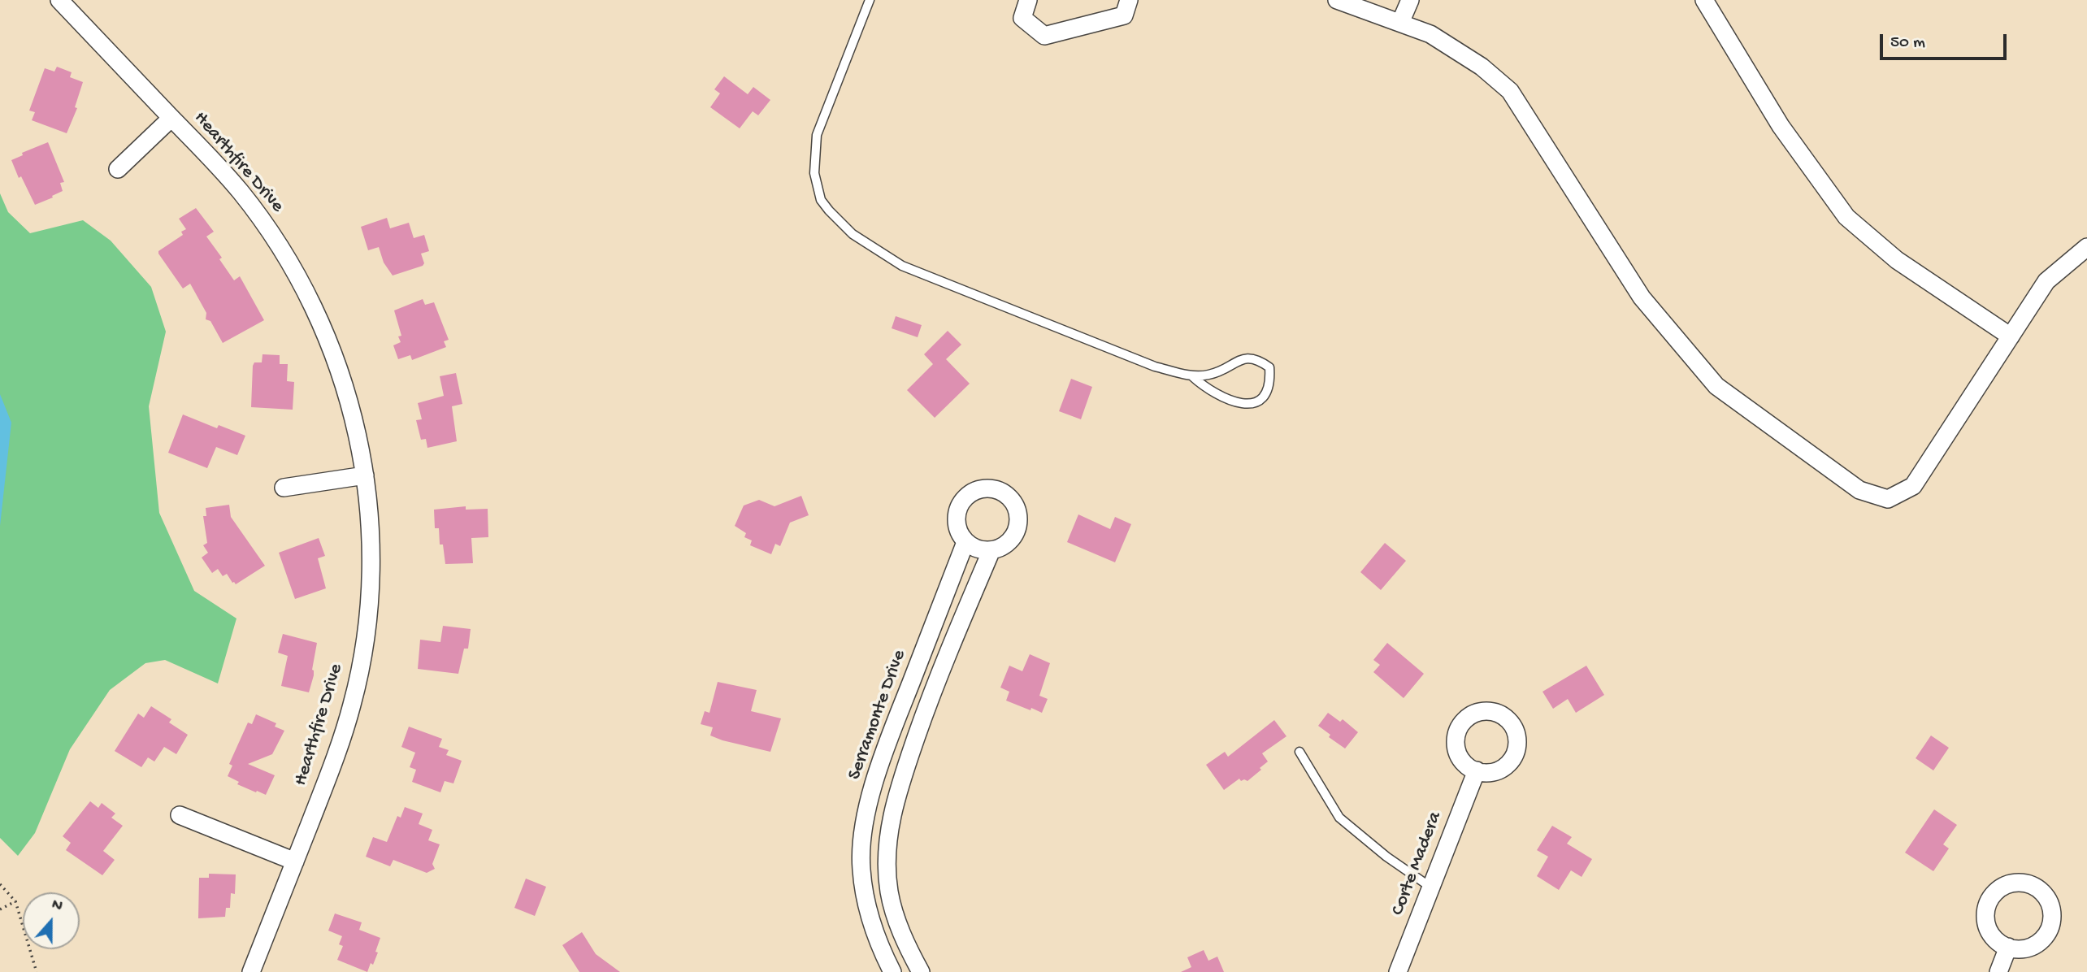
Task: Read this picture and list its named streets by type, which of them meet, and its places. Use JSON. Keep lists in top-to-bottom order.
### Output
{
  "streets": {
    "street": ["Hearthfire Drive", "Serramonte Drive", "Corte Madera"]
  },
  "scale_bar": "50 m",
  "north": "top"
}
